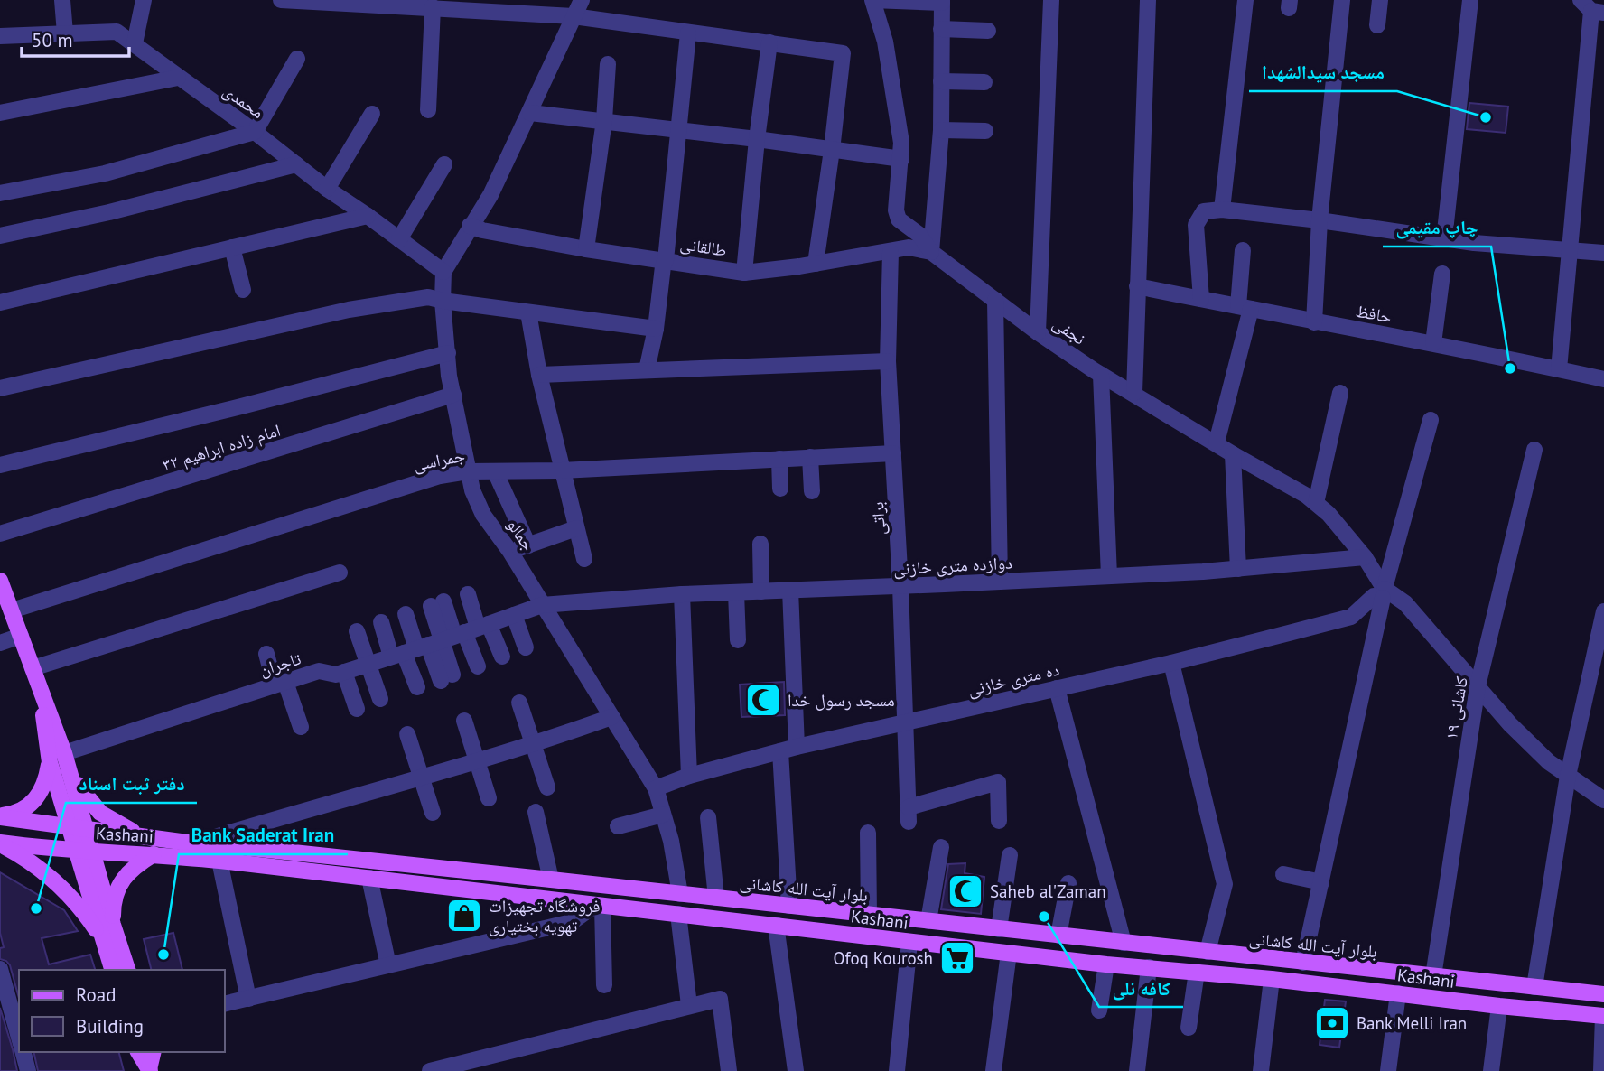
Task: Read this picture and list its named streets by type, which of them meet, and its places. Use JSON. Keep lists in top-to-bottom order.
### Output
{
  "streets": {
    "main road": ["Kashani", "بلوار آیت الله کاشانی"],
    "street": [
      "محمدی",
      "طالقانی",
      "حافظ",
      "نجفی",
      "امام زاده ابراهیم ۳۲",
      "جمراسی",
      "براتی",
      "جمالو",
      "دوازده متری خازنی",
      "تاجران",
      "ده متری خازنی",
      "کاشانی ۱۹"
    ]
  },
  "crossings": [
    ["محمدی", "جمالو"],
    ["طالقانی", "نجفی"],
    ["طالقانی", "براتی"],
    ["نجفی", "دوازده متری خازنی"],
    ["نجفی", "ده متری خازنی"],
    ["امام زاده ابراهیم ۳۲", "جمالو"],
    ["جمراسی", "براتی"],
    ["جمراسی", "جمالو"],
    ["براتی", "دوازده متری خازنی"],
    ["براتی", "ده متری خازنی"],
    ["جمالو", "دوازده متری خازنی"],
    ["جمالو", "تاجران"],
    ["جمالو", "ده متری خازنی"],
    ["جمالو", "بلوار آیت الله کاشانی"],
    ["دوازده متری خازنی", "تاجران"],
    ["کاشانی ۱۹", "بلوار آیت الله کاشانی"],
    ["Kashani", "بلوار آیت الله کاشانی"]
  ],
  "places": {
    "other": [
      "مسجد سیدالشهدا",
      "چاپ مقیمی",
      "دفتر ثبت اسناد",
      "کافه نلی",
      "Bank Saderat Iran"
    ],
    "mosque": ["مسجد رسول خدا", "Saheb al'Zaman"],
    "shop": ["فروشگاه تجهیزات تهویه بختیاری"],
    "supermarket": ["Ofoq Kourosh"],
    "bank": ["Bank Melli Iran"]
  },
  "legend": ["Road", "Building"],
  "scale_bar": "50 m"
}
